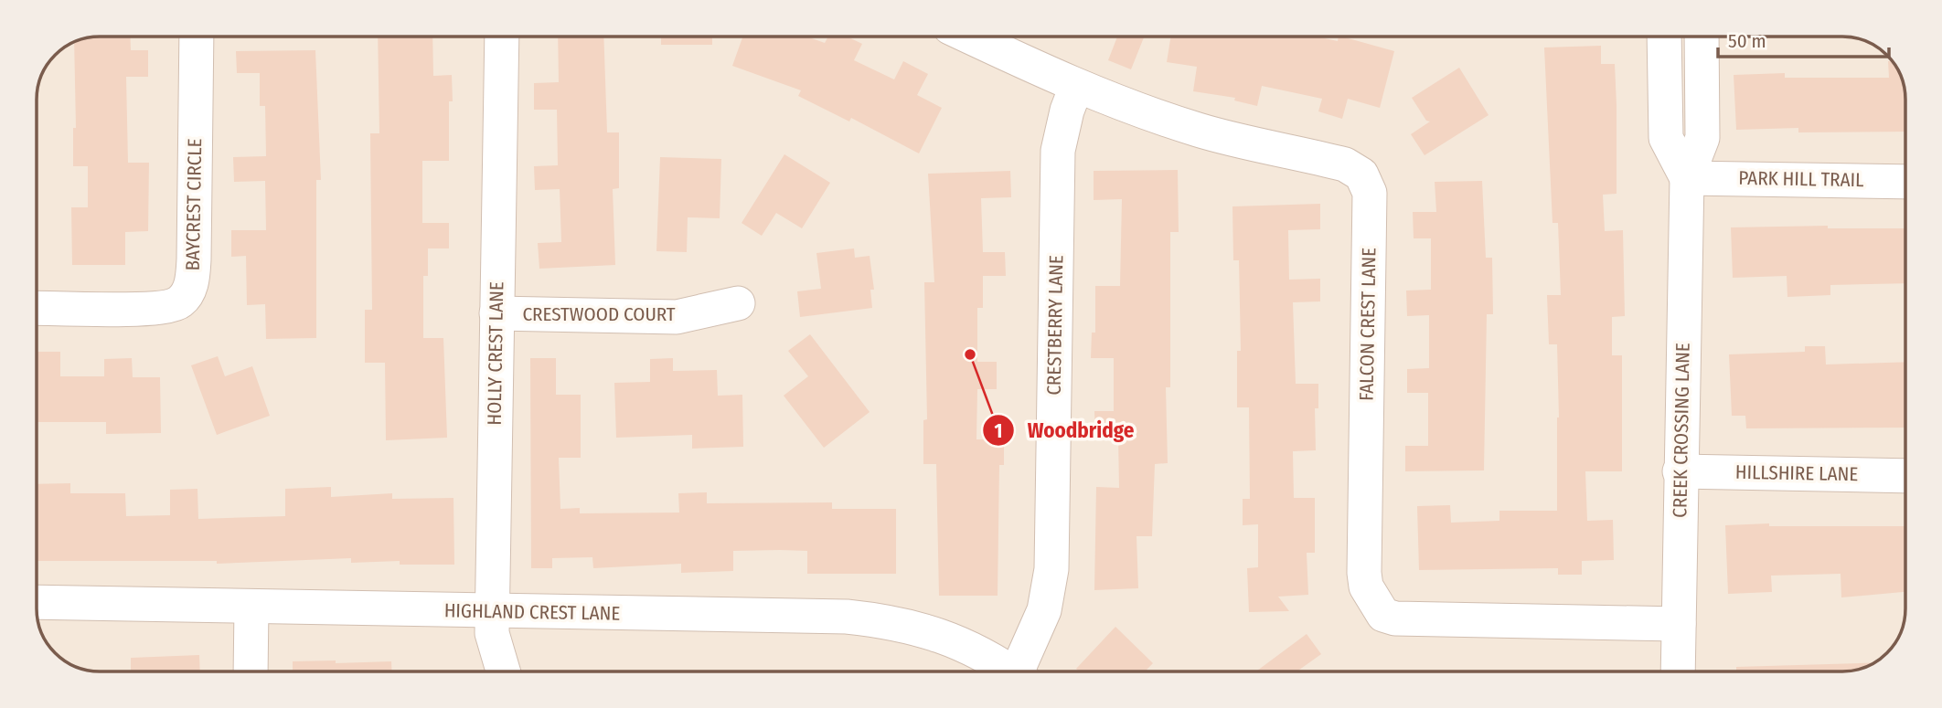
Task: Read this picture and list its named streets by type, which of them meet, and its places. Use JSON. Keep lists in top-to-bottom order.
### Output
{
  "streets": {
    "street": [
      "PARK HILL TRAIL",
      "BAYCREST CIRCLE",
      "CRESTWOOD COURT",
      "FALCON CREST LANE",
      "CRESTBERRY LANE",
      "HOLLY CREST LANE",
      "CREEK CROSSING LANE",
      "HILLSHIRE LANE",
      "HIGHLAND CREST LANE"
    ]
  },
  "crossings": [
    ["PARK HILL TRAIL", "CREEK CROSSING LANE"],
    ["CRESTWOOD COURT", "HOLLY CREST LANE"],
    ["FALCON CREST LANE", "CRESTBERRY LANE"],
    ["FALCON CREST LANE", "CREEK CROSSING LANE"],
    ["HOLLY CREST LANE", "HIGHLAND CREST LANE"],
    ["CREEK CROSSING LANE", "HILLSHIRE LANE"]
  ],
  "places": ["Woodbridge"],
  "scale_bar": "50 m"
}
